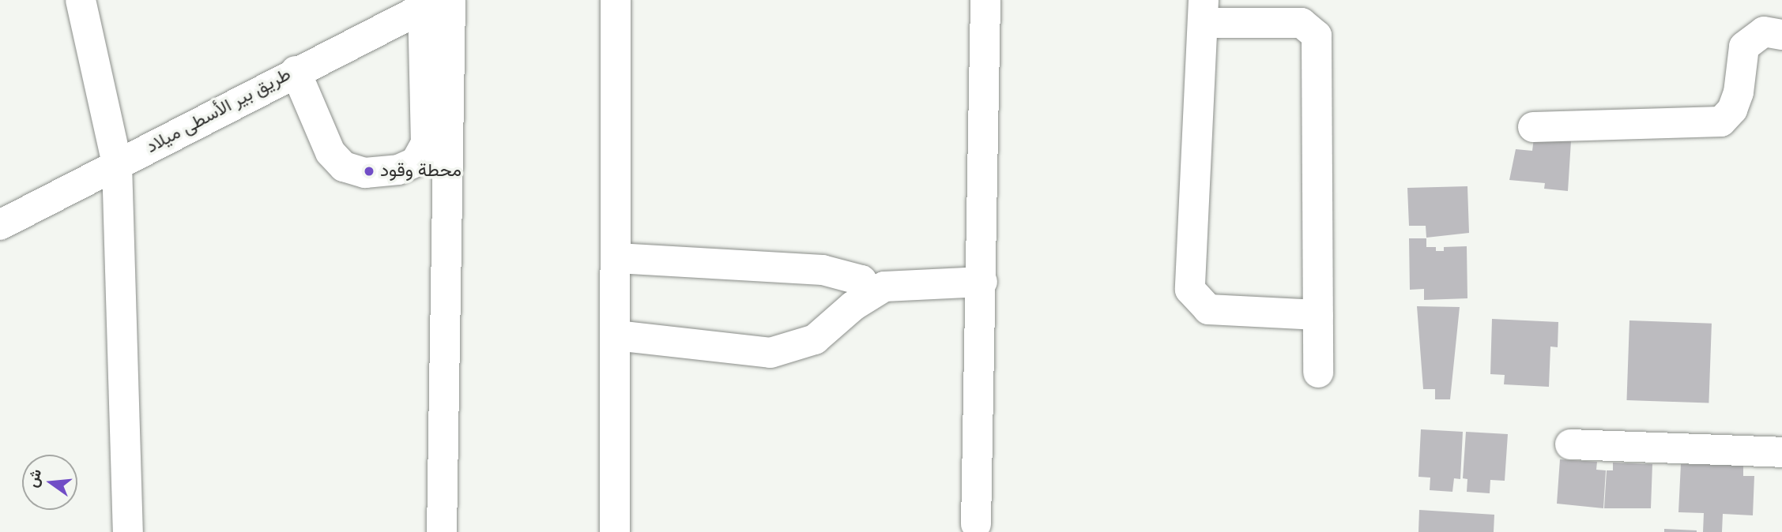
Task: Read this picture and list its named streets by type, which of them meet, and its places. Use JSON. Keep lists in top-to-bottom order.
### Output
{
  "streets": {
    "street": ["طريق بير الأسطى ميلاد"]
  },
  "places": ["محطة وقود"],
  "north": "left"
}
